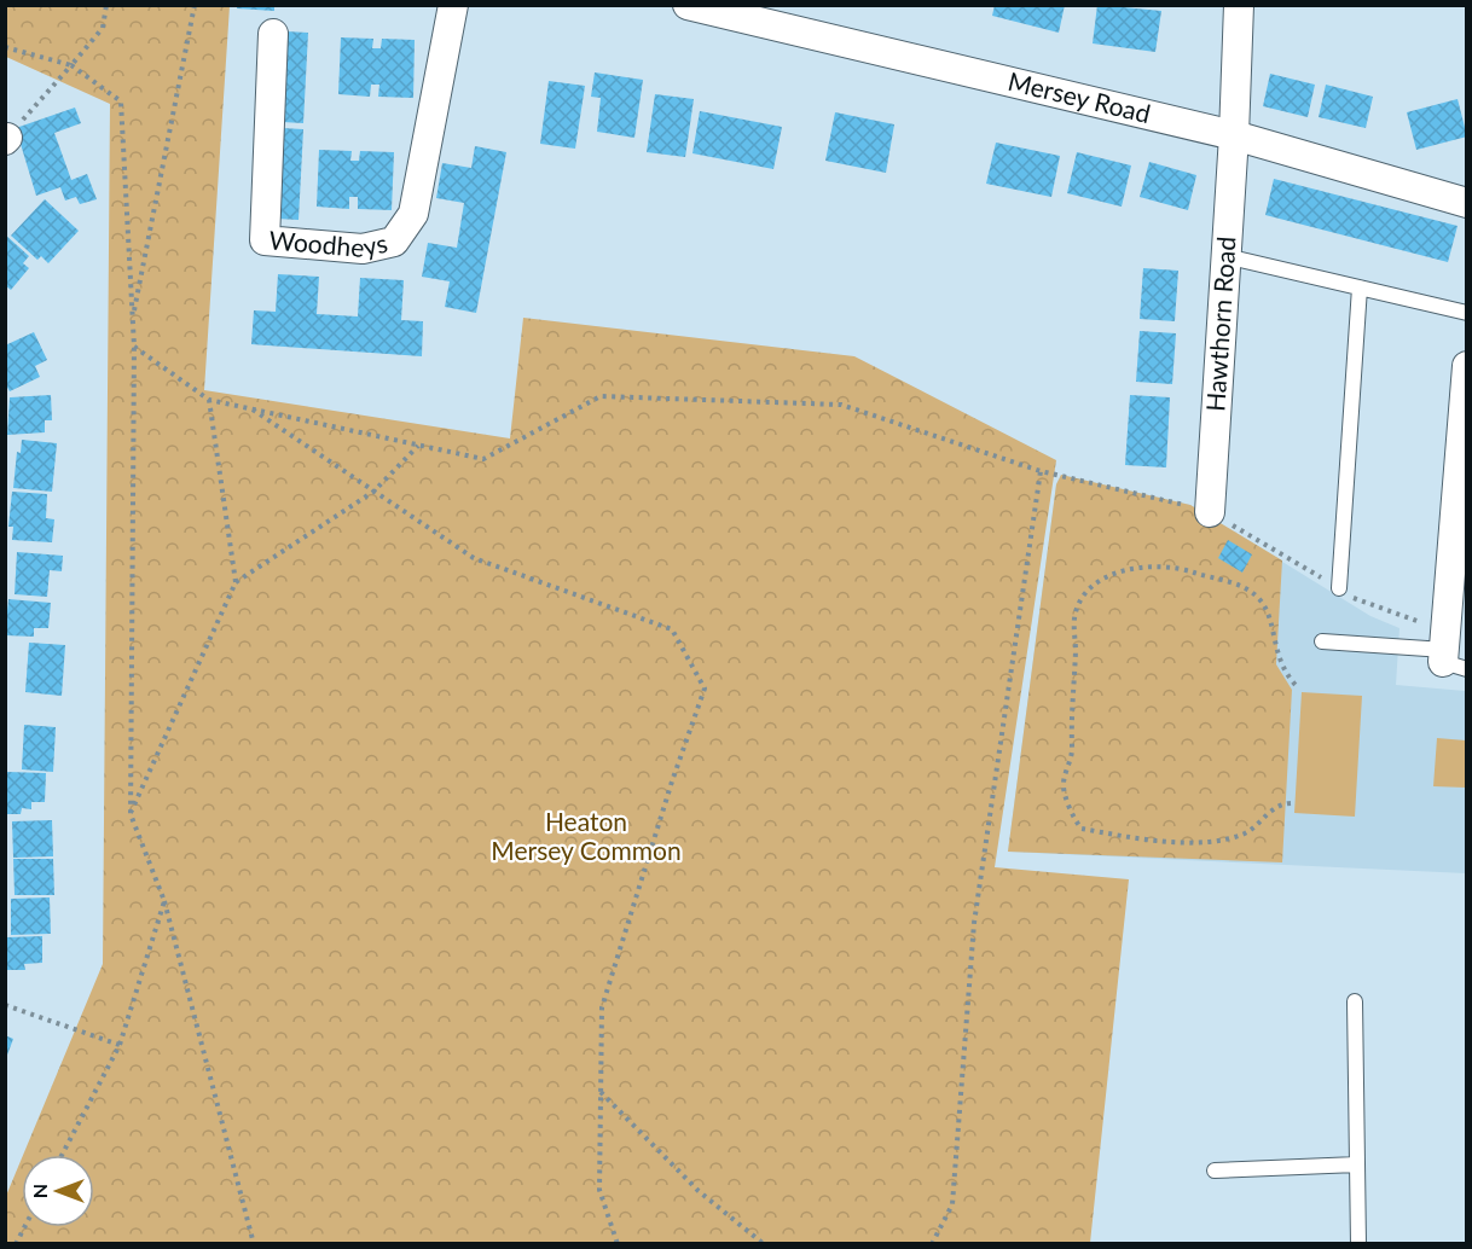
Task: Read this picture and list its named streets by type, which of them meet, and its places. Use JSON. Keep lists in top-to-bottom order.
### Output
{
  "streets": {
    "street": ["Mersey Road", "Woodheys", "Hawthorn Road"]
  },
  "crossings": [
    ["Mersey Road", "Hawthorn Road"]
  ],
  "parks": ["Heaton Mersey Common"],
  "north": "left"
}
